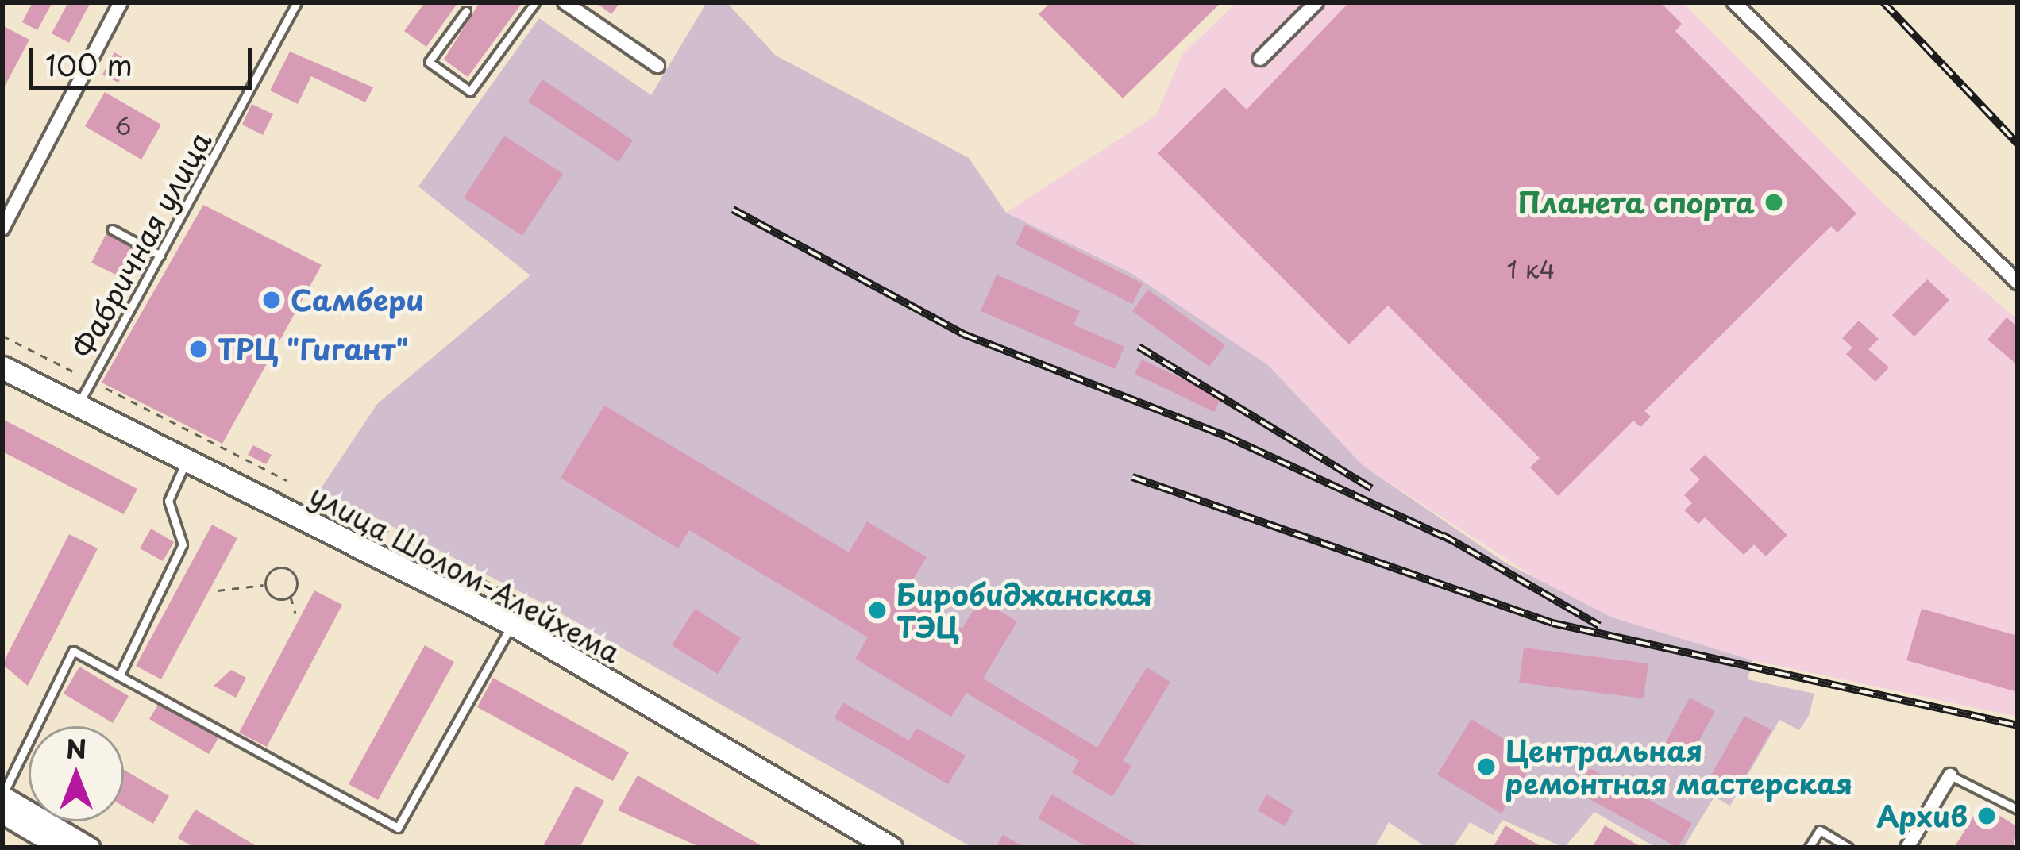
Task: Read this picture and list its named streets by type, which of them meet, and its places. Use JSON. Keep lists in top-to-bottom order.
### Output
{
  "streets": {
    "main road": ["улица Шолом-Алейхема"],
    "lane": ["Фабричная улица"]
  },
  "crossings": [
    ["Фабричная улица", "улица Шолом-Алейхема"]
  ],
  "places": [
    "Планета спорта",
    "Самбери",
    "ТРЦ \"Гигант\"",
    "Биробиджанская ТЭЦ",
    "Центральная ремонтная мастерская",
    "Архив"
  ],
  "house_numbers": ["6", "1 к4"],
  "scale_bar": "100 m",
  "north": "top"
}
